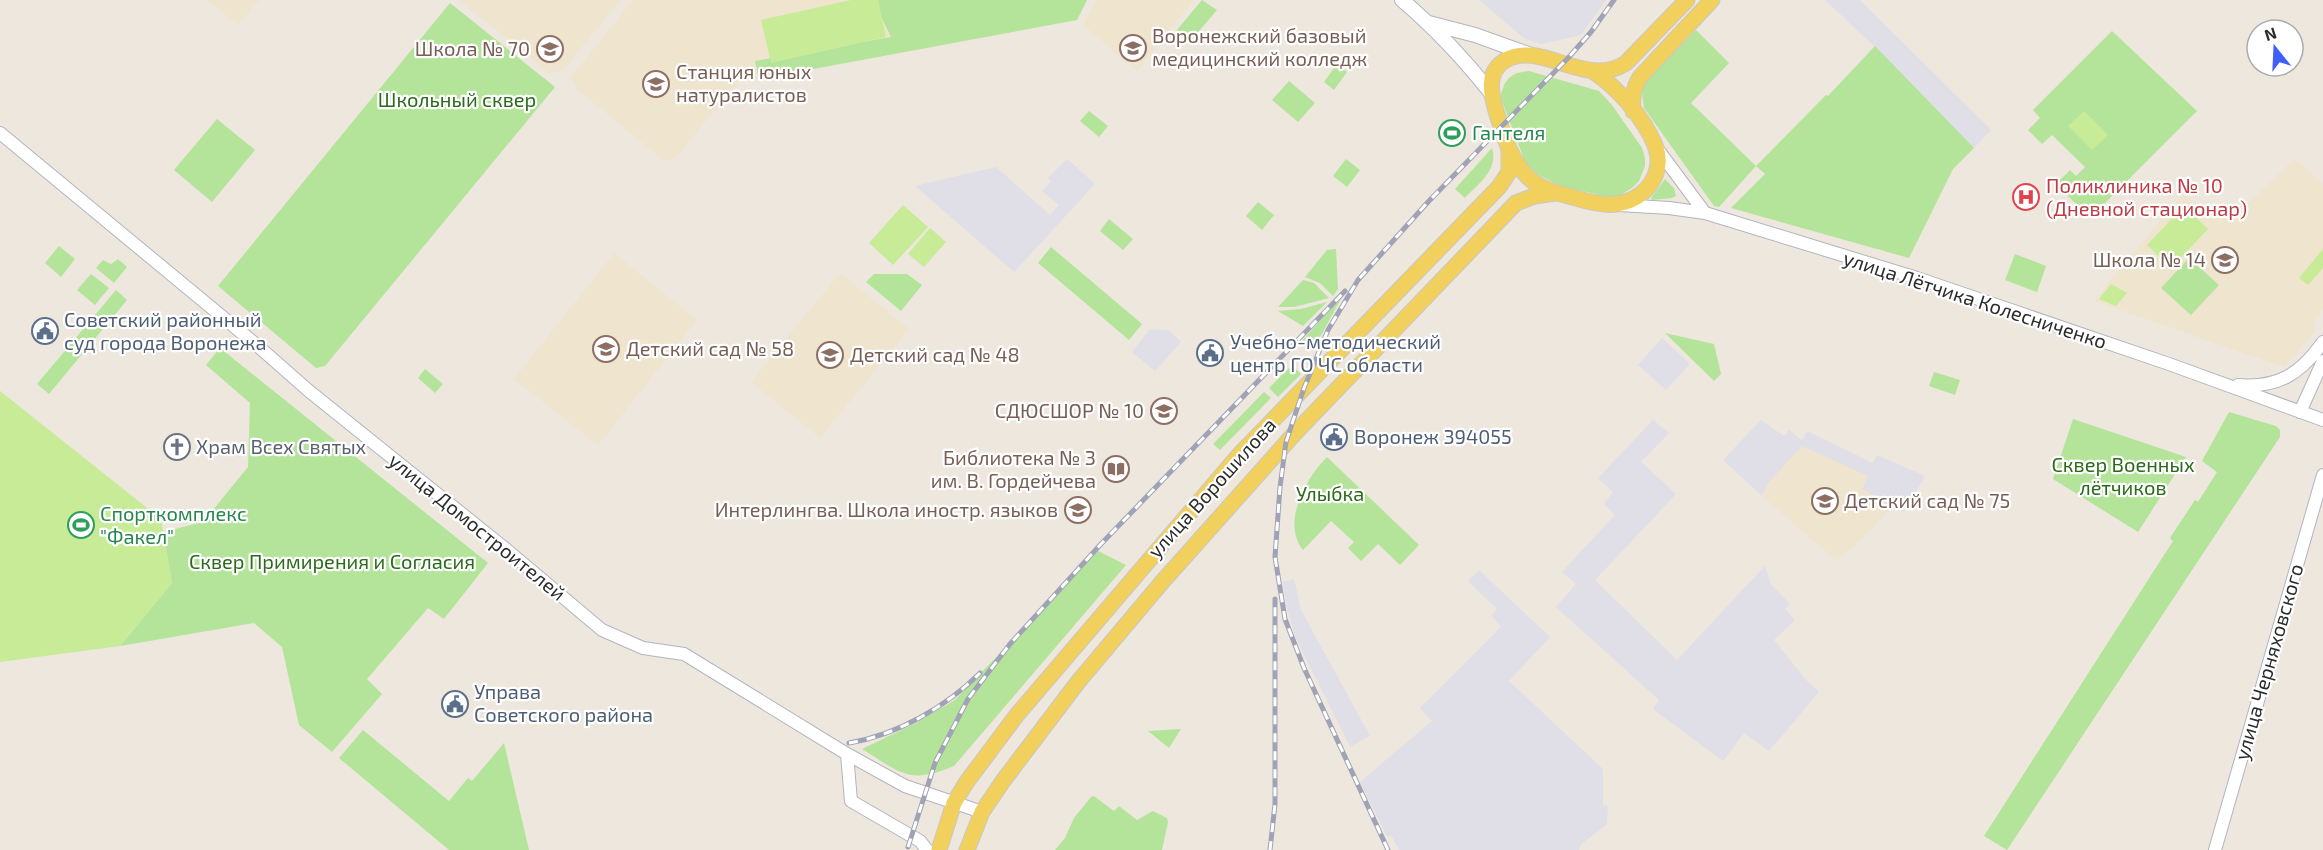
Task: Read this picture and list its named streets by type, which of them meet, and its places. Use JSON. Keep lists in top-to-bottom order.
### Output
{
  "streets": {
    "main road": ["улица Ворошилова"],
    "street": ["улица Лётчика Колесниченко", "улица Домостроителей", "улица Черняховского"]
  },
  "crossings": [
    ["улица Лётчика Колесниченко", "улица Ворошилова"],
    ["улица Ворошилова", "улица Домостроителей"]
  ],
  "parks": [
    "Школьный сквер",
    "Сквер Военных лётчиков",
    "Улыбка",
    "Сквер Примирения и Согласия"
  ],
  "places": {
    "school or university": [
      "Воронежский базовый медицинский колледж",
      "Школа № 70",
      "Станция юных натуралистов",
      "Школа № 14",
      "Детский сад № 58",
      "Детский сад № 48",
      "СДЮСШОР № 10",
      "Детский сад № 75",
      "Интерлингва. Школа иностр. языков"
    ],
    "sports": ["Гантеля", "Спорткомплекс \"Факел\""],
    "hospital": ["Поликлиника № 10 (Дневной стационар)"],
    "public building": [
      "Советский районный суд города Воронежа",
      "Учебно-методический центр ГО ЧС области",
      "Воронеж 394055",
      "Управа Советского района"
    ],
    "church": ["Храм Всех Святых"],
    "library": ["Библиотека № 3 им. В. Гордейчева"]
  },
  "north": "top"
}
